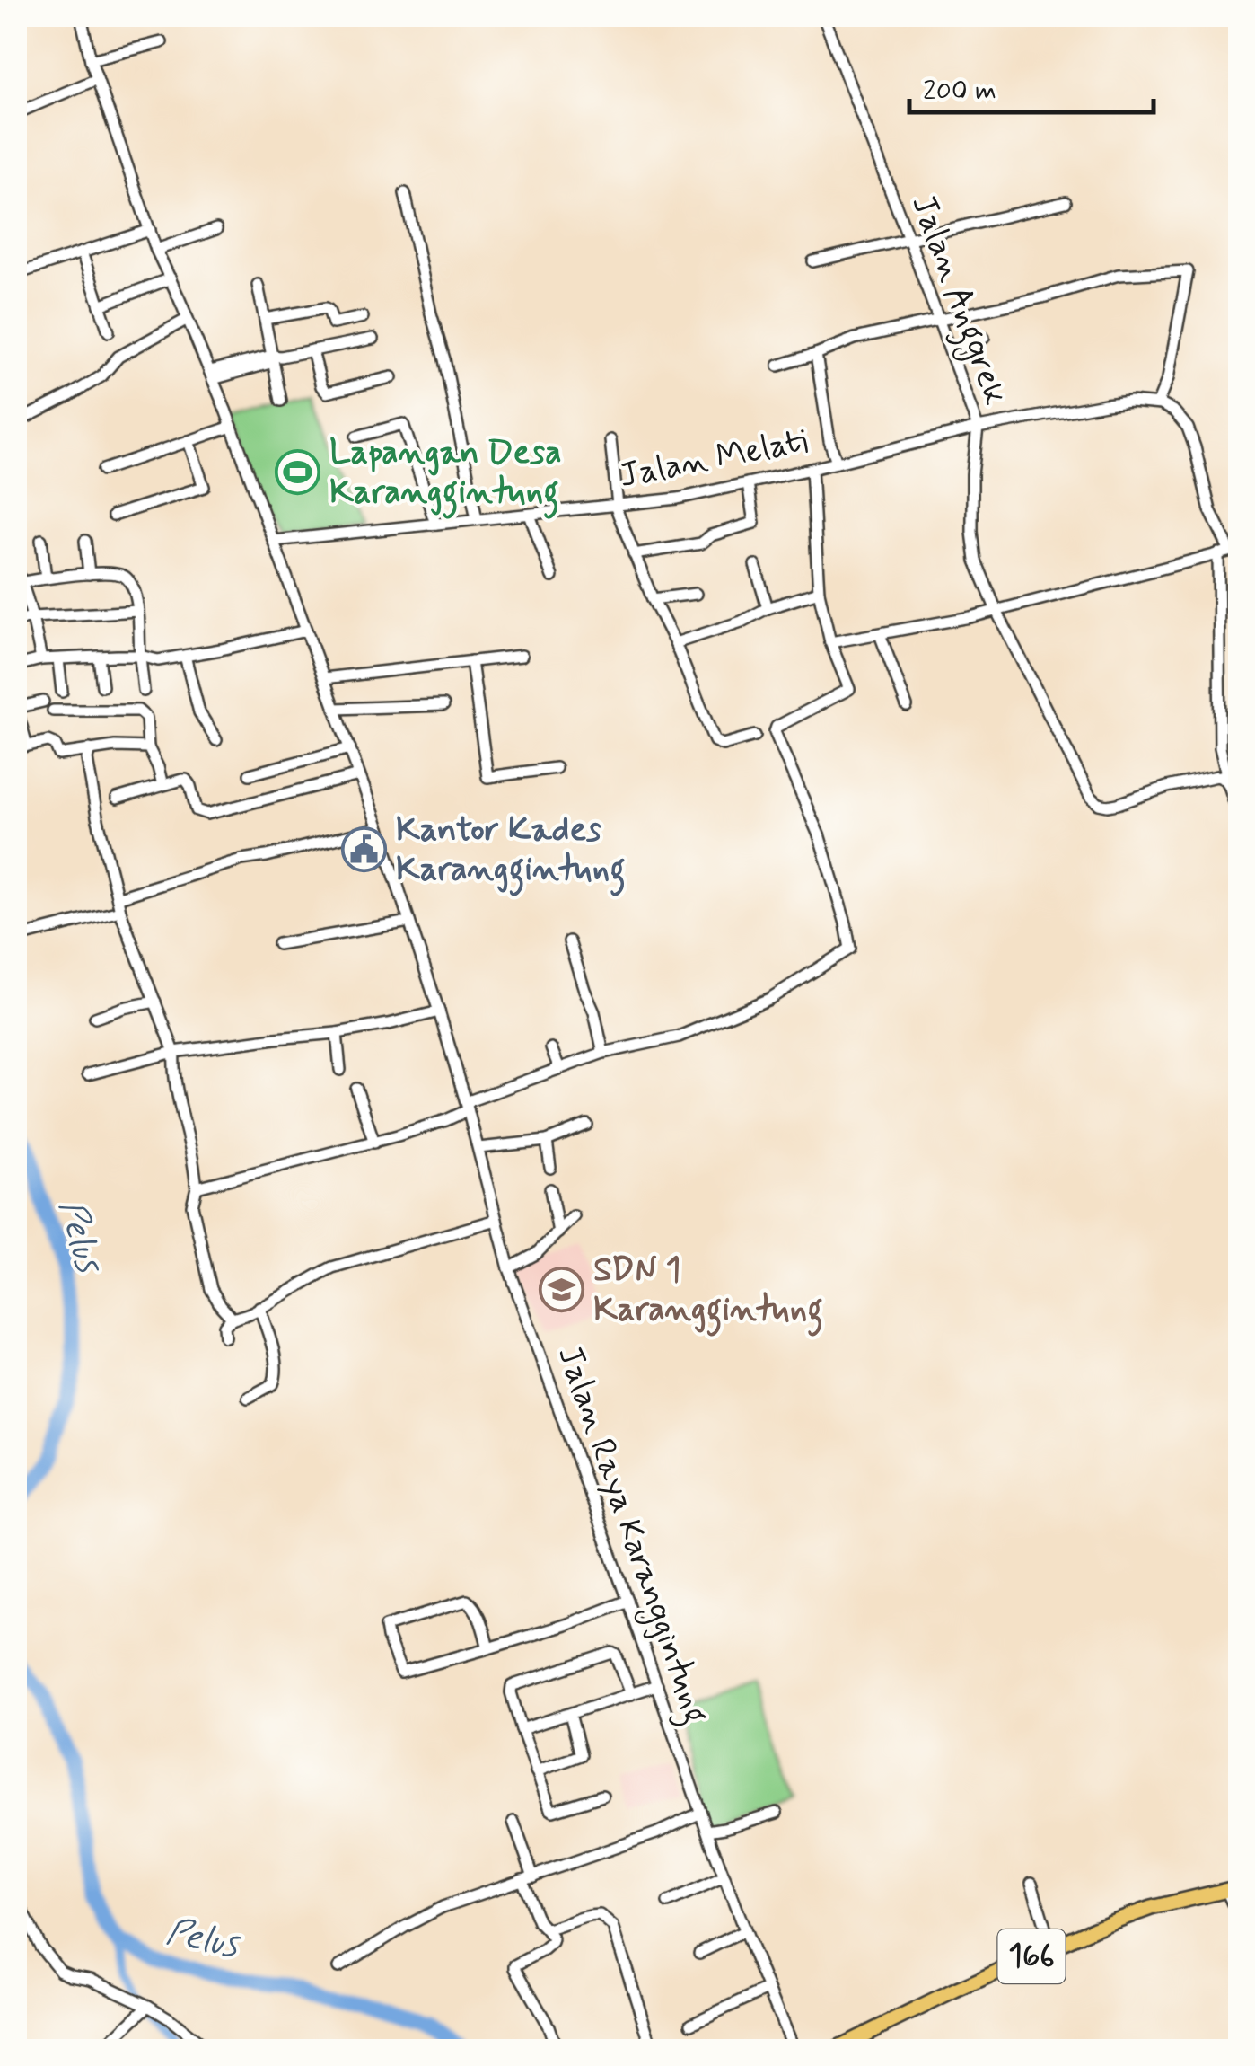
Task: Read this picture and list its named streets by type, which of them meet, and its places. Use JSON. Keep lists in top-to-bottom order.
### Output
{
  "streets": {
    "main road": ["166"],
    "street": ["Jalan Anggrek", "Jalan Melati", "Jalan Raya Karanggintung"]
  },
  "crossings": [
    ["Jalan Anggrek", "Jalan Melati"],
    ["Jalan Melati", "Jalan Raya Karanggintung"]
  ],
  "water": ["Pelus"],
  "places": {
    "sports": ["Lapangan Desa Karanggintung"],
    "public building": ["Kantor Kades Karanggintung"],
    "school or university": ["SDN 1 Karanggintung"]
  },
  "scale_bar": "200 m"
}
